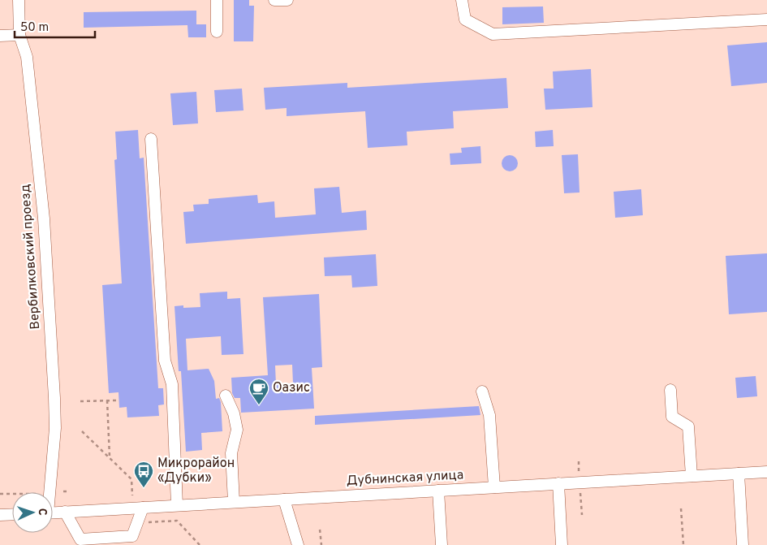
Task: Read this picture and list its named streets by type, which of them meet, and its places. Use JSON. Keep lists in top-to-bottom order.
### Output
{
  "streets": {
    "street": ["Вербилковский проезд", "Дубнинская улица"]
  },
  "places": {
    "cafe": ["Оазис"],
    "bus stop": ["Микрорайон «Дубки»"]
  },
  "scale_bar": "50 m",
  "north": "right"
}
